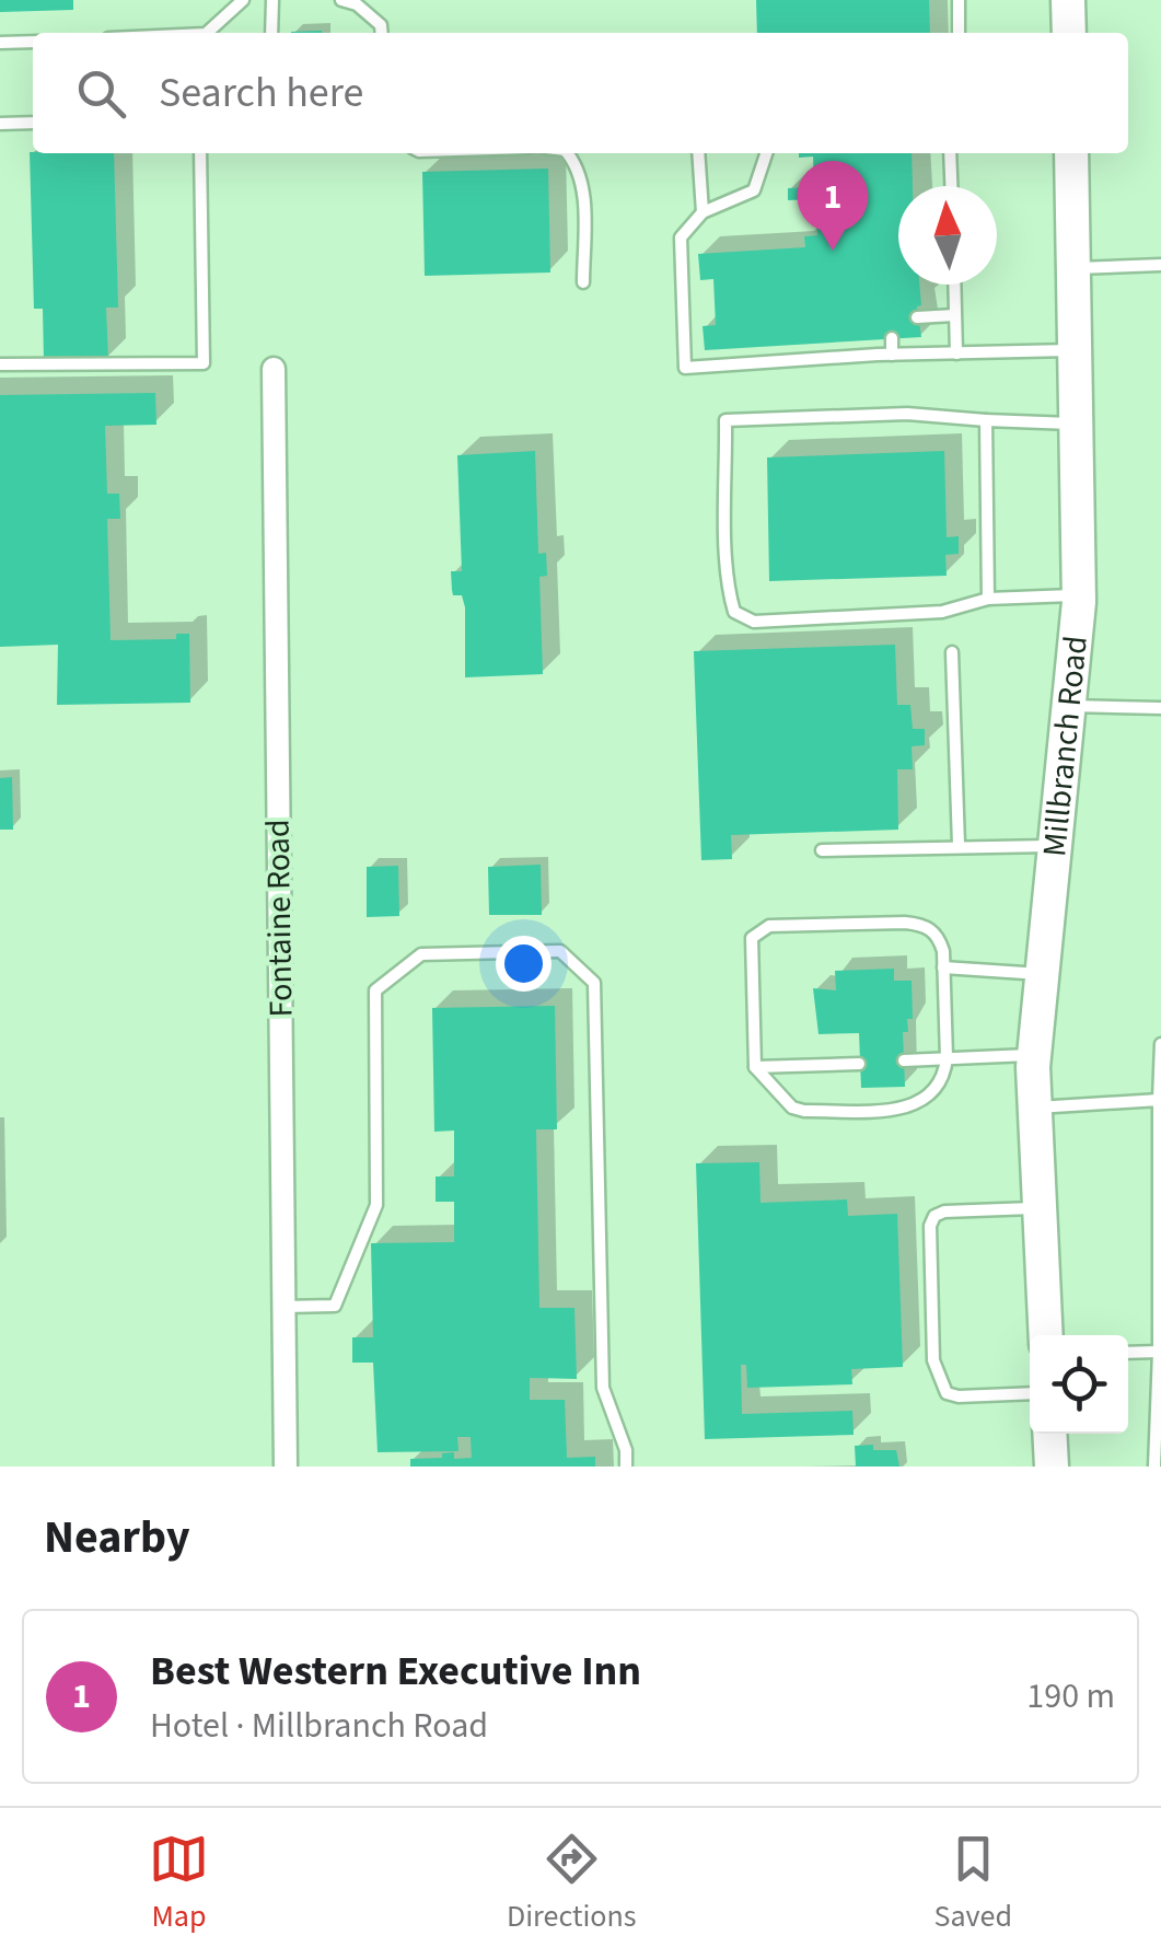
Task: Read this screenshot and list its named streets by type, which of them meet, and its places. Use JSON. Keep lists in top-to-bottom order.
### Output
{
  "streets": {
    "main road": ["Millbranch Road"],
    "street": ["Fontaine Road"]
  },
  "north": "top",
  "page": {
    "search": "Search here",
    "pins": "1",
    "heading": "Nearby",
    "list": [
      {
        "mark": "1",
        "name": "Best Western Executive Inn",
        "note": "Hotel · Millbranch Road",
        "value": "190 m"
      }
    ],
    "nav": ["Map", "Directions", "Saved"]
  }
}
